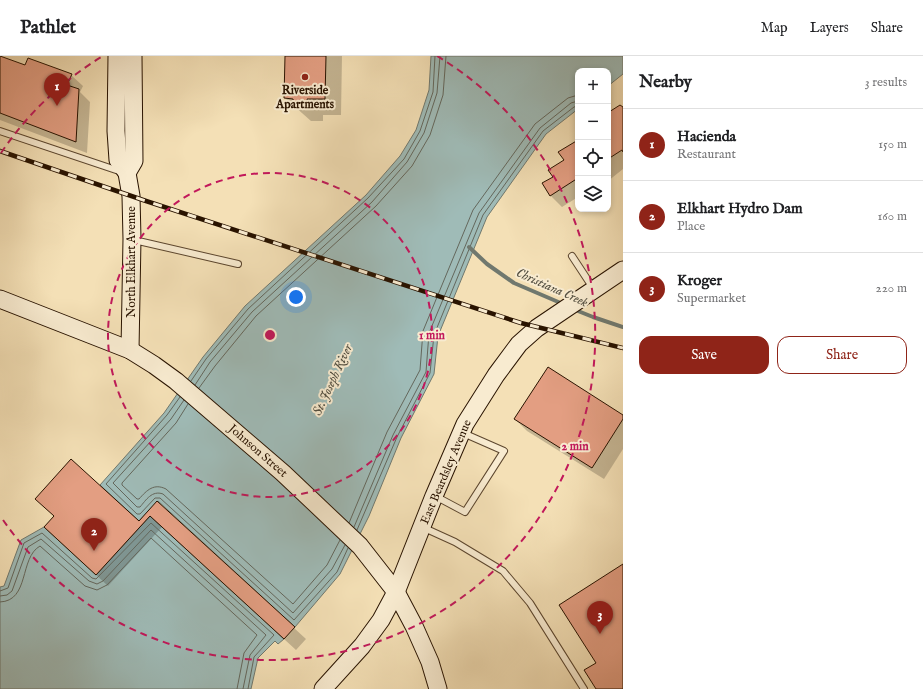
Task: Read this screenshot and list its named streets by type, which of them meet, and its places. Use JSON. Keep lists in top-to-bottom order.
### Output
{
  "streets": {
    "main road": ["North Elkhart Avenue", "Johnson Street", "East Beardsley Avenue"]
  },
  "crossings": [
    ["North Elkhart Avenue", "Johnson Street"],
    ["Johnson Street", "East Beardsley Avenue"]
  ],
  "water": ["Christiana Creek", "St. Joseph River"],
  "places": ["Riverside Apartments"],
  "page": {
    "header": "Pathlet",
    "nav": ["Map", "Layers", "Share"],
    "heading": ["Nearby", "3 results"],
    "map_buttons": ["+", "−"],
    "pins": ["1", "2", "3"],
    "list": [
      {
        "mark": "1",
        "name": "Hacienda",
        "note": "Restaurant",
        "value": "150 m"
      },
      {
        "mark": "2",
        "name": "Elkhart Hydro Dam",
        "note": "Place",
        "value": "160 m"
      },
      {
        "mark": "3",
        "name": "Kroger",
        "note": "Supermarket",
        "value": "220 m"
      }
    ],
    "buttons": ["Save", "Share"]
  },
  "rings": ["1 min", "2 min"]
}
